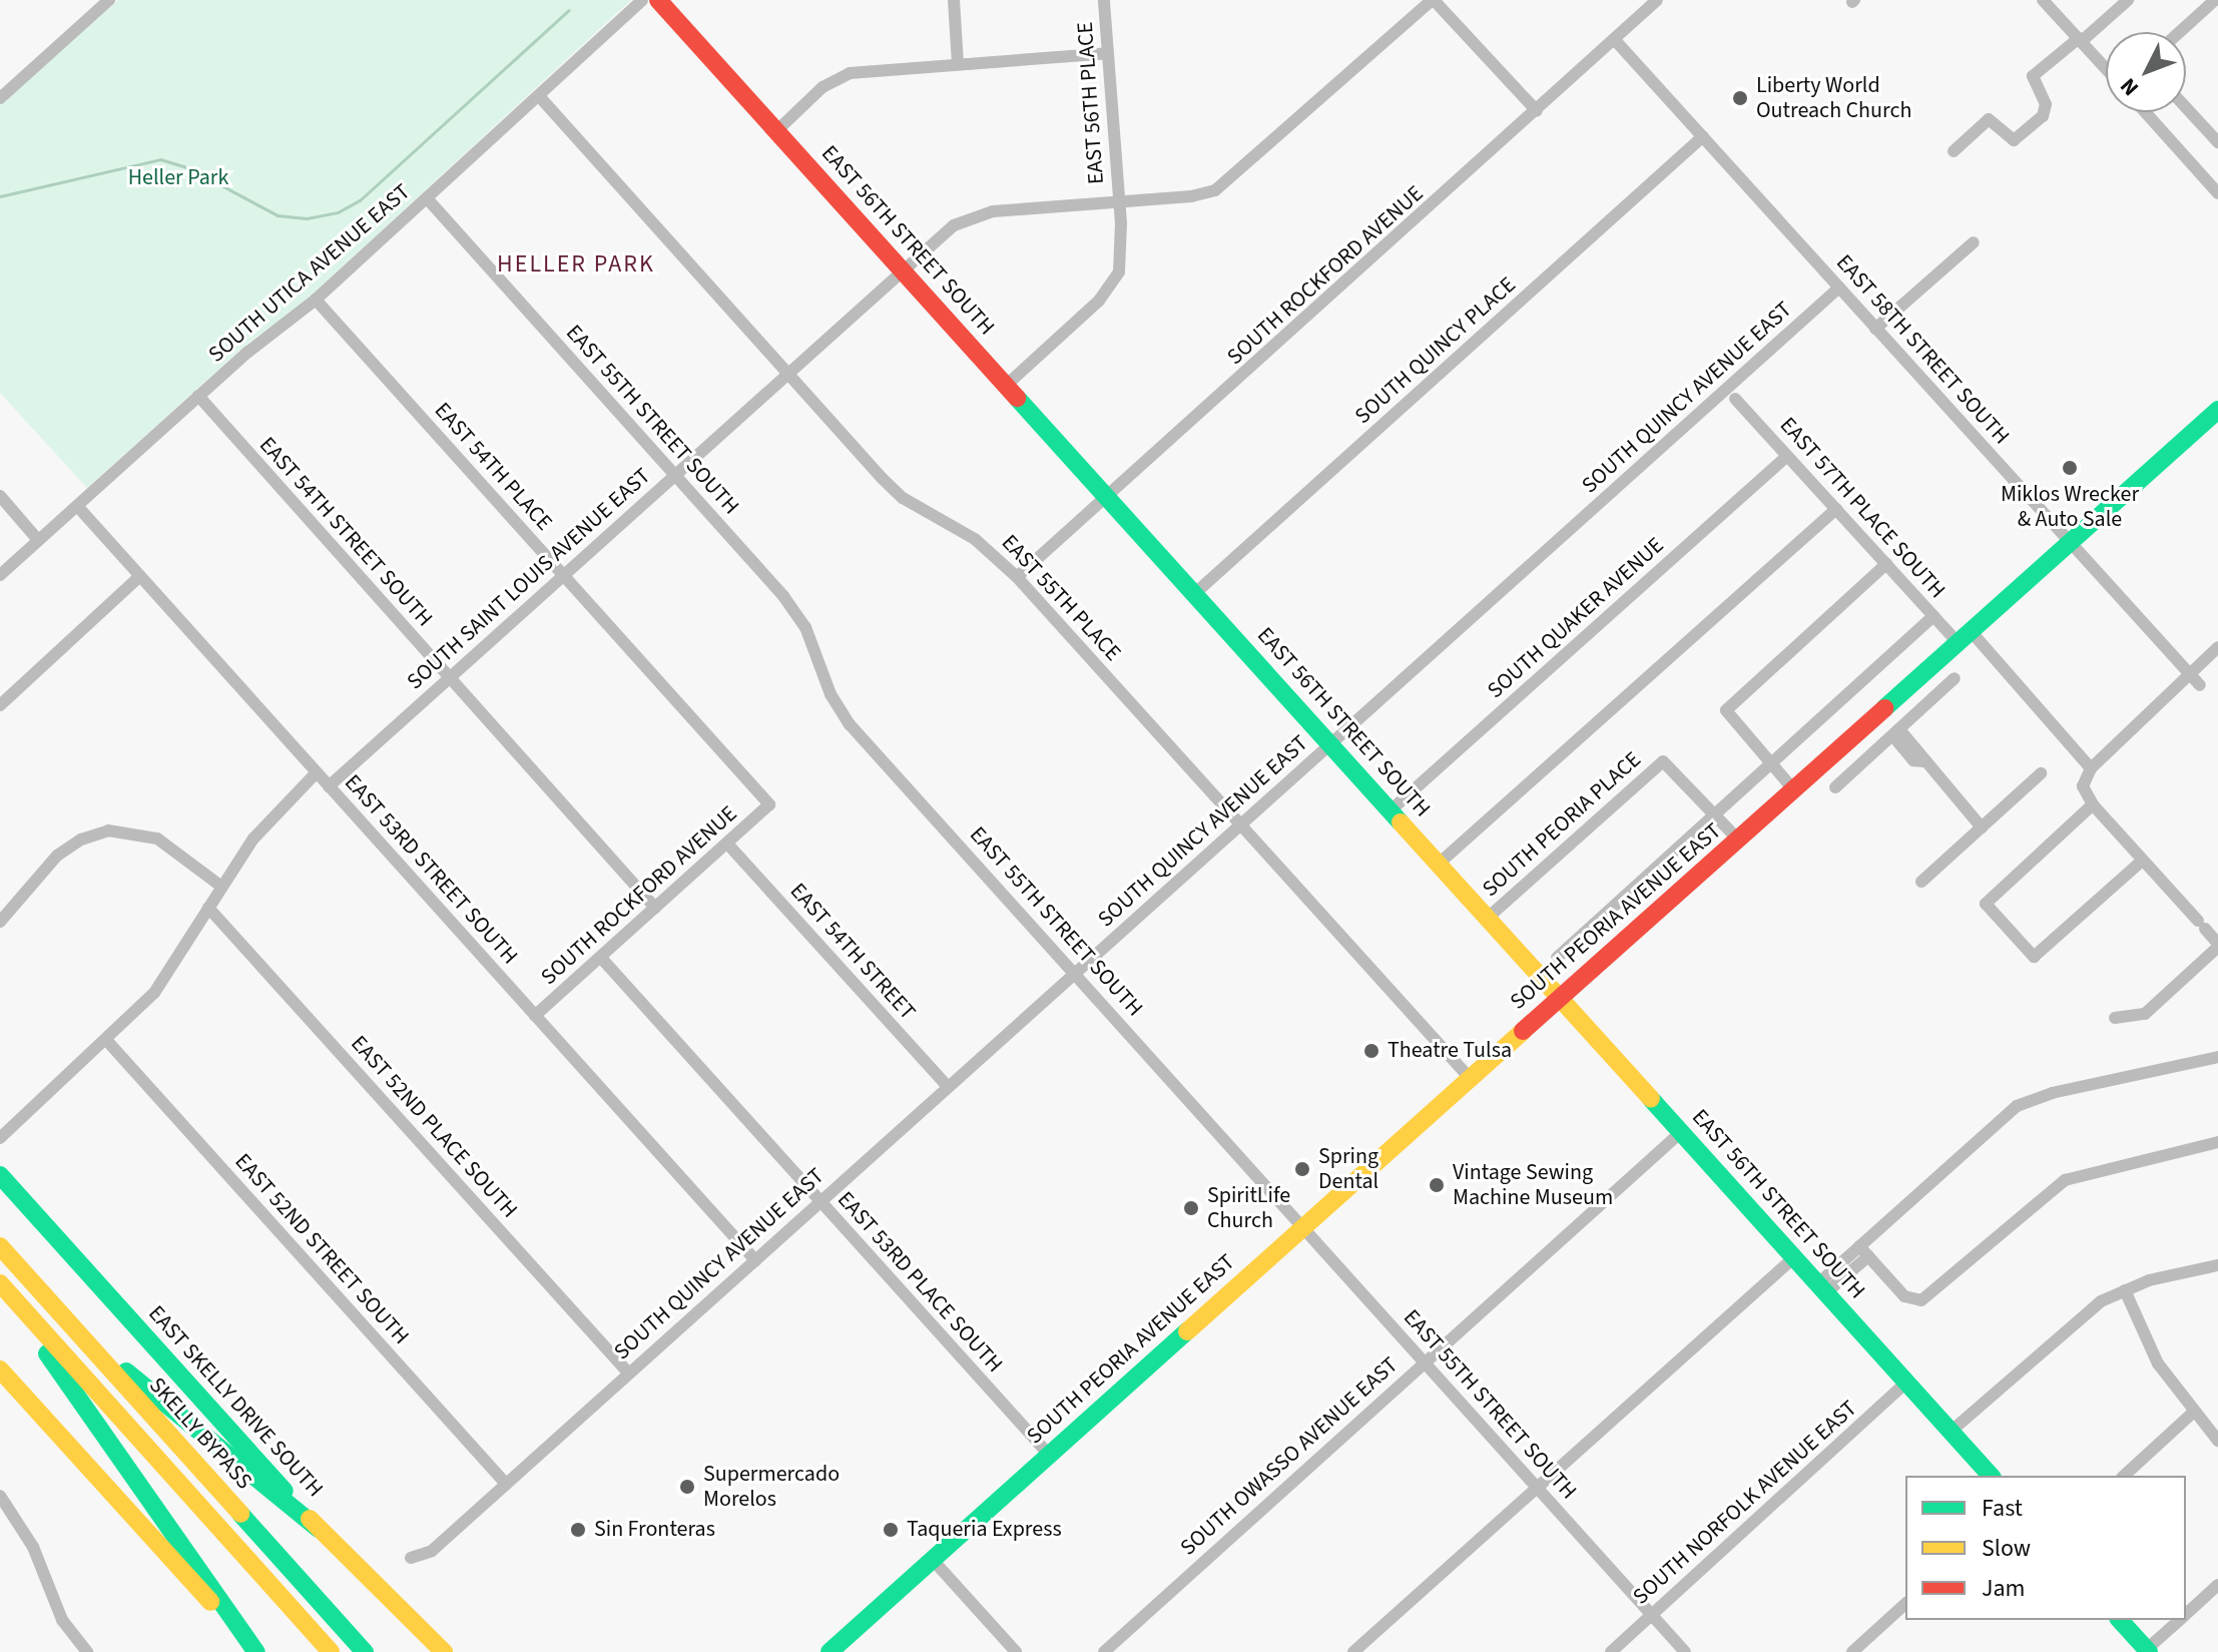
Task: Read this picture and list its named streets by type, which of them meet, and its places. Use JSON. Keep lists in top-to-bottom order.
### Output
{
  "streets": {
    "main road": [
      "EAST 56TH STREET SOUTH",
      "SOUTH PEORIA AVENUE EAST",
      "EAST SKELLY DRIVE SOUTH",
      "SKELLY BYPASS"
    ],
    "street": [
      "EAST 56TH PLACE",
      "SOUTH UTICA AVENUE EAST",
      "SOUTH ROCKFORD AVENUE",
      "EAST 58TH STREET SOUTH",
      "SOUTH QUINCY PLACE",
      "SOUTH QUINCY AVENUE EAST",
      "EAST 55TH STREET SOUTH",
      "EAST 54TH PLACE",
      "EAST 57TH PLACE SOUTH",
      "EAST 54TH STREET SOUTH",
      "SOUTH SAINT LOUIS AVENUE EAST",
      "EAST 55TH PLACE",
      "SOUTH QUAKER AVENUE",
      "SOUTH PEORIA PLACE",
      "EAST 53RD STREET SOUTH",
      "EAST 54TH STREET",
      "EAST 52ND PLACE SOUTH",
      "EAST 52ND STREET SOUTH",
      "EAST 53RD PLACE SOUTH",
      "SOUTH OWASSO AVENUE EAST",
      "SOUTH NORFOLK AVENUE EAST"
    ]
  },
  "crossings": [
    ["EAST 56TH PLACE", "EAST 56TH STREET SOUTH"],
    ["EAST 56TH PLACE", "SOUTH SAINT LOUIS AVENUE EAST"],
    ["EAST 56TH STREET SOUTH", "SOUTH ROCKFORD AVENUE"],
    ["EAST 56TH STREET SOUTH", "SOUTH QUINCY PLACE"],
    ["EAST 56TH STREET SOUTH", "SOUTH QUINCY AVENUE EAST"],
    ["EAST 56TH STREET SOUTH", "SOUTH SAINT LOUIS AVENUE EAST"],
    ["EAST 56TH STREET SOUTH", "SOUTH QUAKER AVENUE"],
    ["EAST 56TH STREET SOUTH", "SOUTH PEORIA PLACE"],
    ["EAST 56TH STREET SOUTH", "SOUTH PEORIA AVENUE EAST"],
    ["EAST 56TH STREET SOUTH", "SOUTH OWASSO AVENUE EAST"],
    ["EAST 56TH STREET SOUTH", "SOUTH NORFOLK AVENUE EAST"],
    ["SOUTH UTICA AVENUE EAST", "EAST 55TH STREET SOUTH"],
    ["SOUTH UTICA AVENUE EAST", "EAST 54TH PLACE"],
    ["SOUTH UTICA AVENUE EAST", "EAST 54TH STREET SOUTH"],
    ["SOUTH UTICA AVENUE EAST", "EAST 55TH PLACE"],
    ["SOUTH UTICA AVENUE EAST", "EAST 53RD STREET SOUTH"],
    ["SOUTH ROCKFORD AVENUE", "EAST 58TH STREET SOUTH"],
    ["SOUTH ROCKFORD AVENUE", "EAST 54TH PLACE"],
    ["SOUTH ROCKFORD AVENUE", "EAST 54TH STREET SOUTH"],
    ["SOUTH ROCKFORD AVENUE", "EAST 55TH PLACE"],
    ["SOUTH ROCKFORD AVENUE", "EAST 53RD STREET SOUTH"],
    ["SOUTH ROCKFORD AVENUE", "EAST 54TH STREET"],
    ["SOUTH ROCKFORD AVENUE", "EAST 53RD PLACE SOUTH"],
    ["EAST 58TH STREET SOUTH", "SOUTH QUINCY PLACE"],
    ["EAST 58TH STREET SOUTH", "SOUTH QUINCY AVENUE EAST"],
    ["EAST 58TH STREET SOUTH", "SOUTH PEORIA AVENUE EAST"],
    ["SOUTH QUINCY AVENUE EAST", "EAST 55TH STREET SOUTH"],
    ["SOUTH QUINCY AVENUE EAST", "EAST 55TH PLACE"],
    ["SOUTH QUINCY AVENUE EAST", "EAST 53RD STREET SOUTH"],
    ["SOUTH QUINCY AVENUE EAST", "EAST 54TH STREET"],
    ["SOUTH QUINCY AVENUE EAST", "EAST 52ND PLACE SOUTH"],
    ["SOUTH QUINCY AVENUE EAST", "EAST 52ND STREET SOUTH"],
    ["SOUTH QUINCY AVENUE EAST", "EAST 53RD PLACE SOUTH"],
    ["EAST 55TH STREET SOUTH", "SOUTH SAINT LOUIS AVENUE EAST"],
    ["EAST 55TH STREET SOUTH", "SOUTH PEORIA AVENUE EAST"],
    ["EAST 55TH STREET SOUTH", "SOUTH OWASSO AVENUE EAST"],
    ["EAST 55TH STREET SOUTH", "SOUTH NORFOLK AVENUE EAST"],
    ["EAST 54TH PLACE", "SOUTH SAINT LOUIS AVENUE EAST"],
    ["EAST 57TH PLACE SOUTH", "SOUTH QUAKER AVENUE"],
    ["EAST 57TH PLACE SOUTH", "SOUTH PEORIA AVENUE EAST"],
    ["EAST 54TH STREET SOUTH", "SOUTH SAINT LOUIS AVENUE EAST"],
    ["SOUTH SAINT LOUIS AVENUE EAST", "EAST 55TH PLACE"],
    ["SOUTH SAINT LOUIS AVENUE EAST", "EAST 53RD STREET SOUTH"],
    ["EAST 55TH PLACE", "SOUTH PEORIA AVENUE EAST"],
    ["SOUTH PEORIA PLACE", "SOUTH PEORIA AVENUE EAST"],
    ["SOUTH PEORIA AVENUE EAST", "EAST 53RD PLACE SOUTH"]
  ],
  "districts": ["HELLER PARK"],
  "parks": ["Heller Park"],
  "places": [
    "Liberty World Outreach Church",
    "Miklos Wrecker & Auto Sale",
    "Theatre Tulsa",
    "Spring Dental",
    "Vintage Sewing Machine Museum",
    "SpiritLife Church",
    "Supermercado Morelos",
    "Sin Fronteras",
    "Taqueria Express"
  ],
  "legend": ["Fast", "Slow", "Jam"],
  "north": "bottom left"
}
